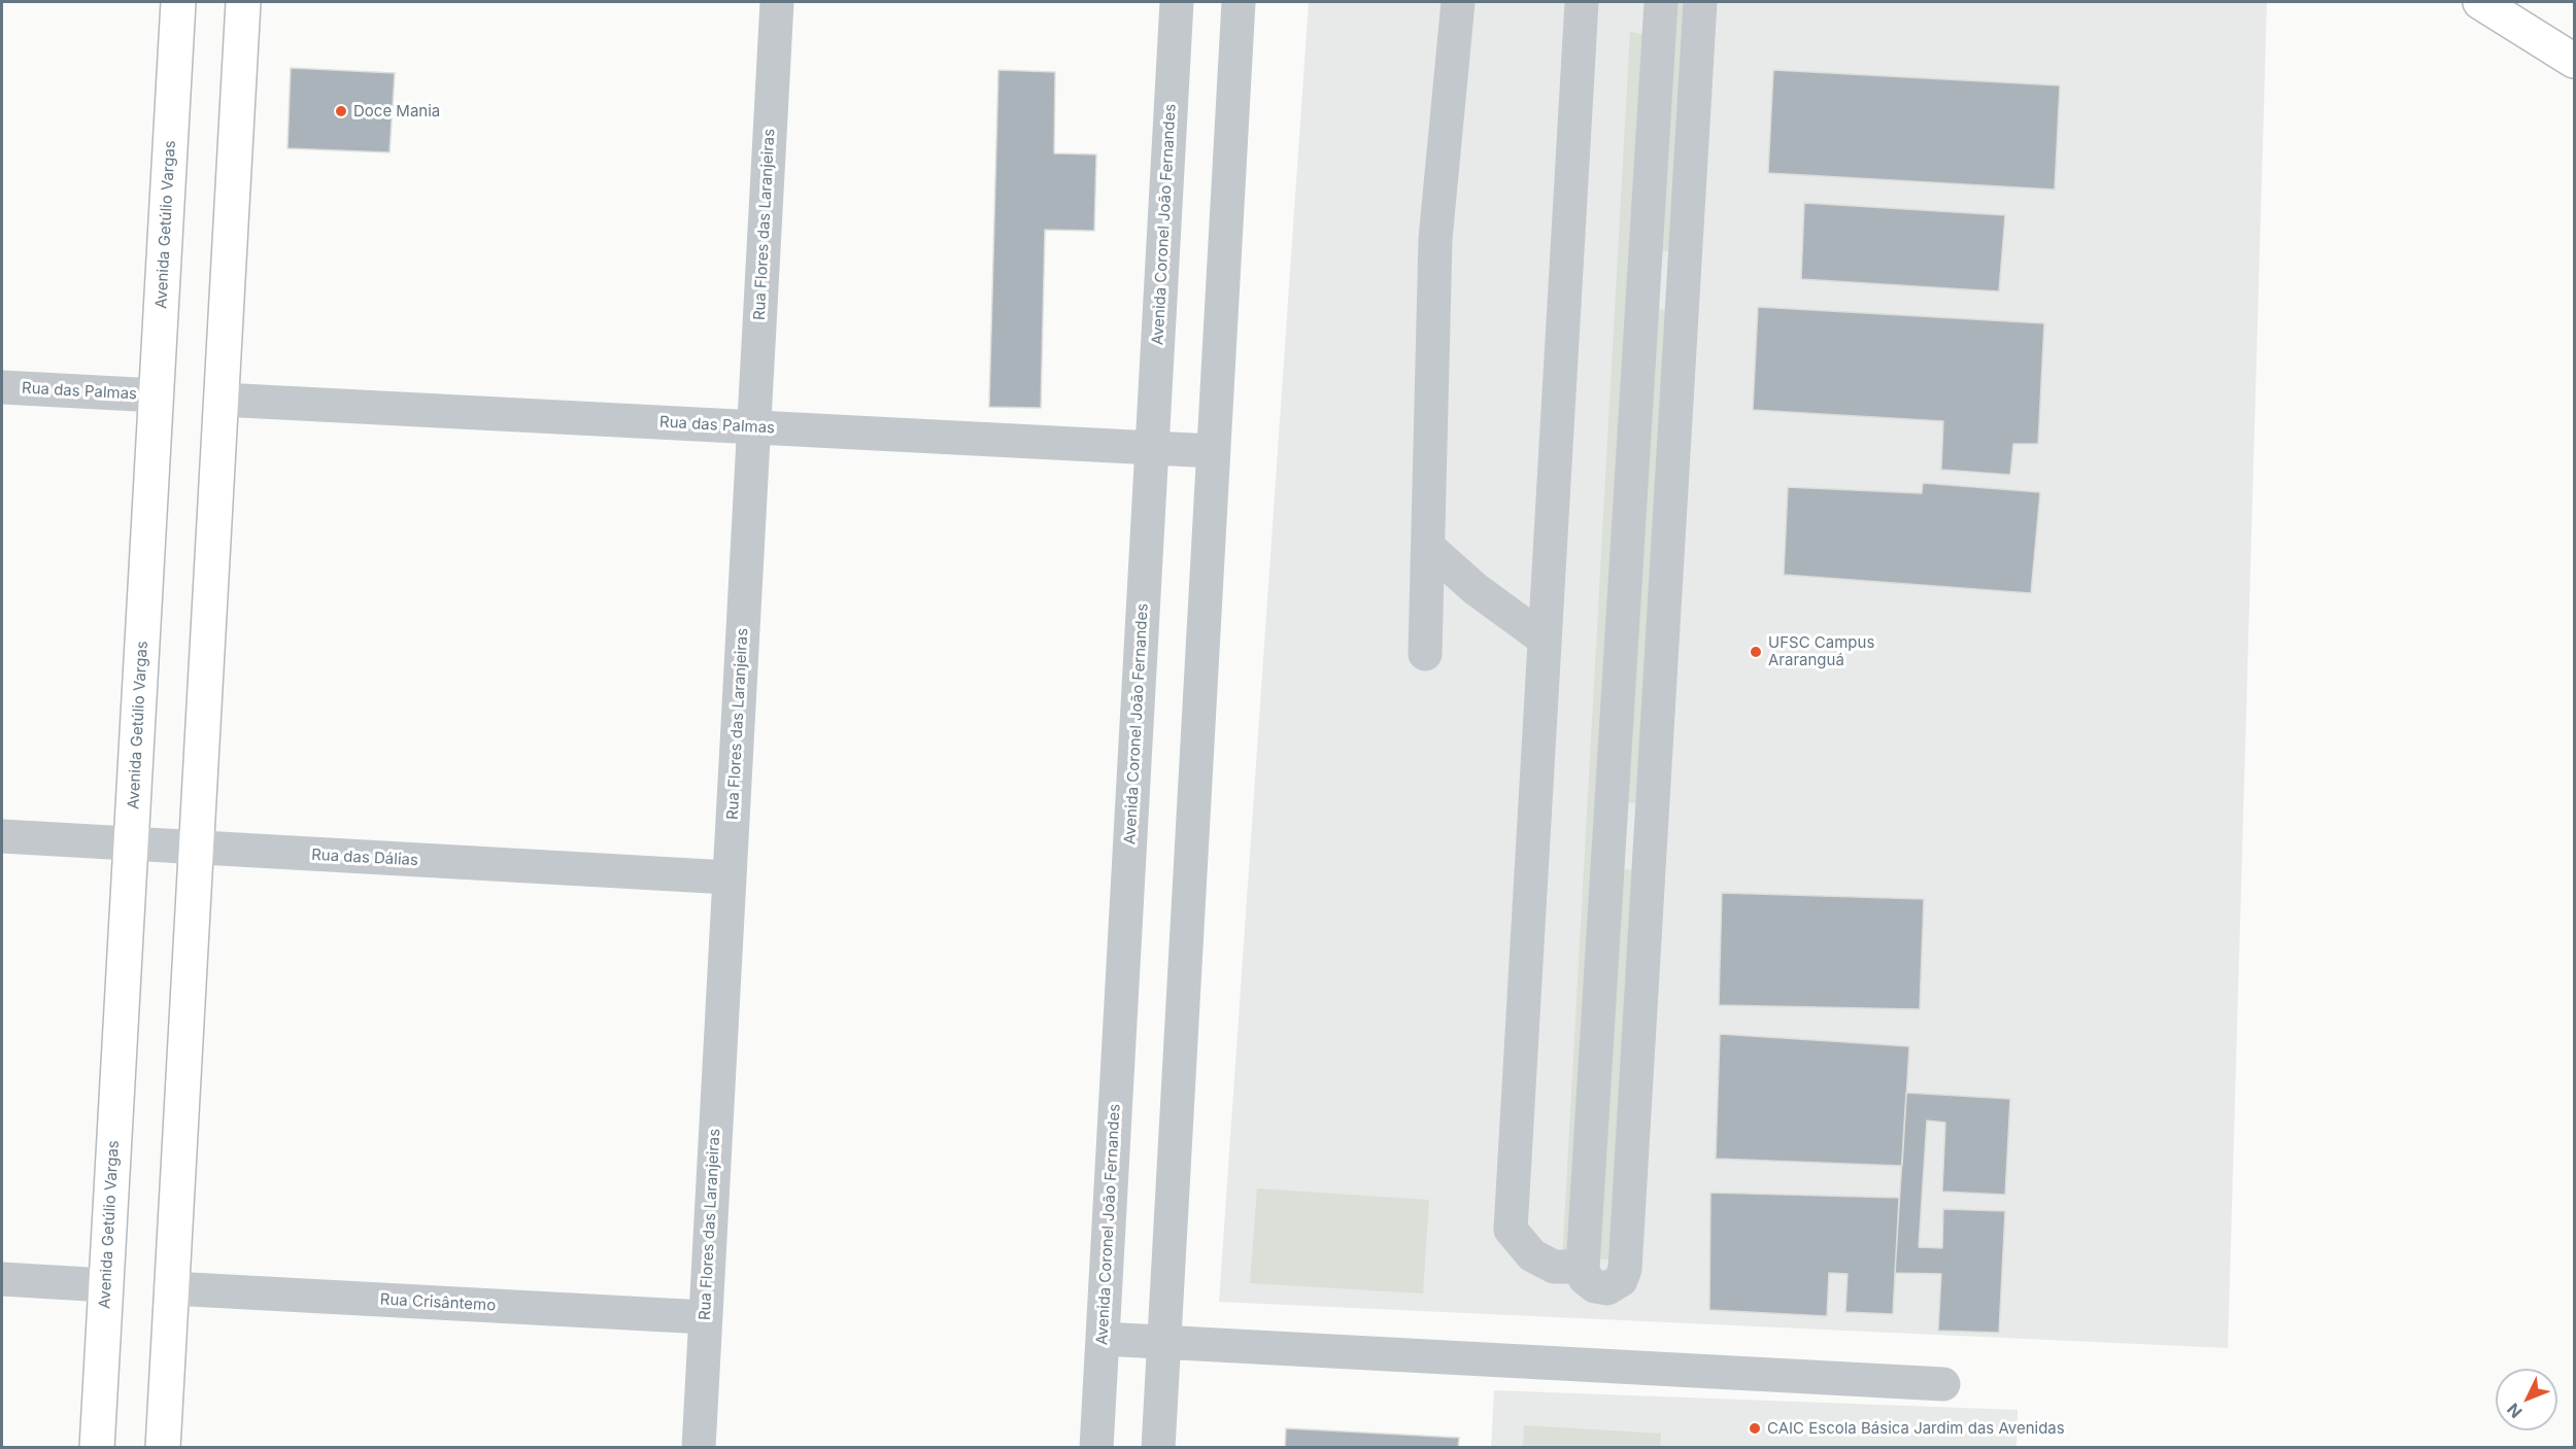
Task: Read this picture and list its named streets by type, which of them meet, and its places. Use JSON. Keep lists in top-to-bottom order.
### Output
{
  "streets": {
    "main road": ["Avenida Getúlio Vargas"],
    "street": [
      "Rua Flores das Laranjeiras",
      "Avenida Coronel João Fernandes",
      "Rua das Palmas",
      "Rua das Dálias",
      "Rua Crisântemo"
    ]
  },
  "crossings": [
    ["Avenida Getúlio Vargas", "Rua das Palmas"],
    ["Avenida Getúlio Vargas", "Rua das Dálias"],
    ["Rua Flores das Laranjeiras", "Rua das Palmas"],
    ["Rua Flores das Laranjeiras", "Rua das Dálias"],
    ["Rua Flores das Laranjeiras", "Rua Crisântemo"],
    ["Avenida Coronel João Fernandes", "Rua das Palmas"]
  ],
  "places": ["Doce Mania", "UFSC Campus Araranguá", "CAIC Escola Básica Jardim das Avenidas"],
  "north": "bottom left"
}
